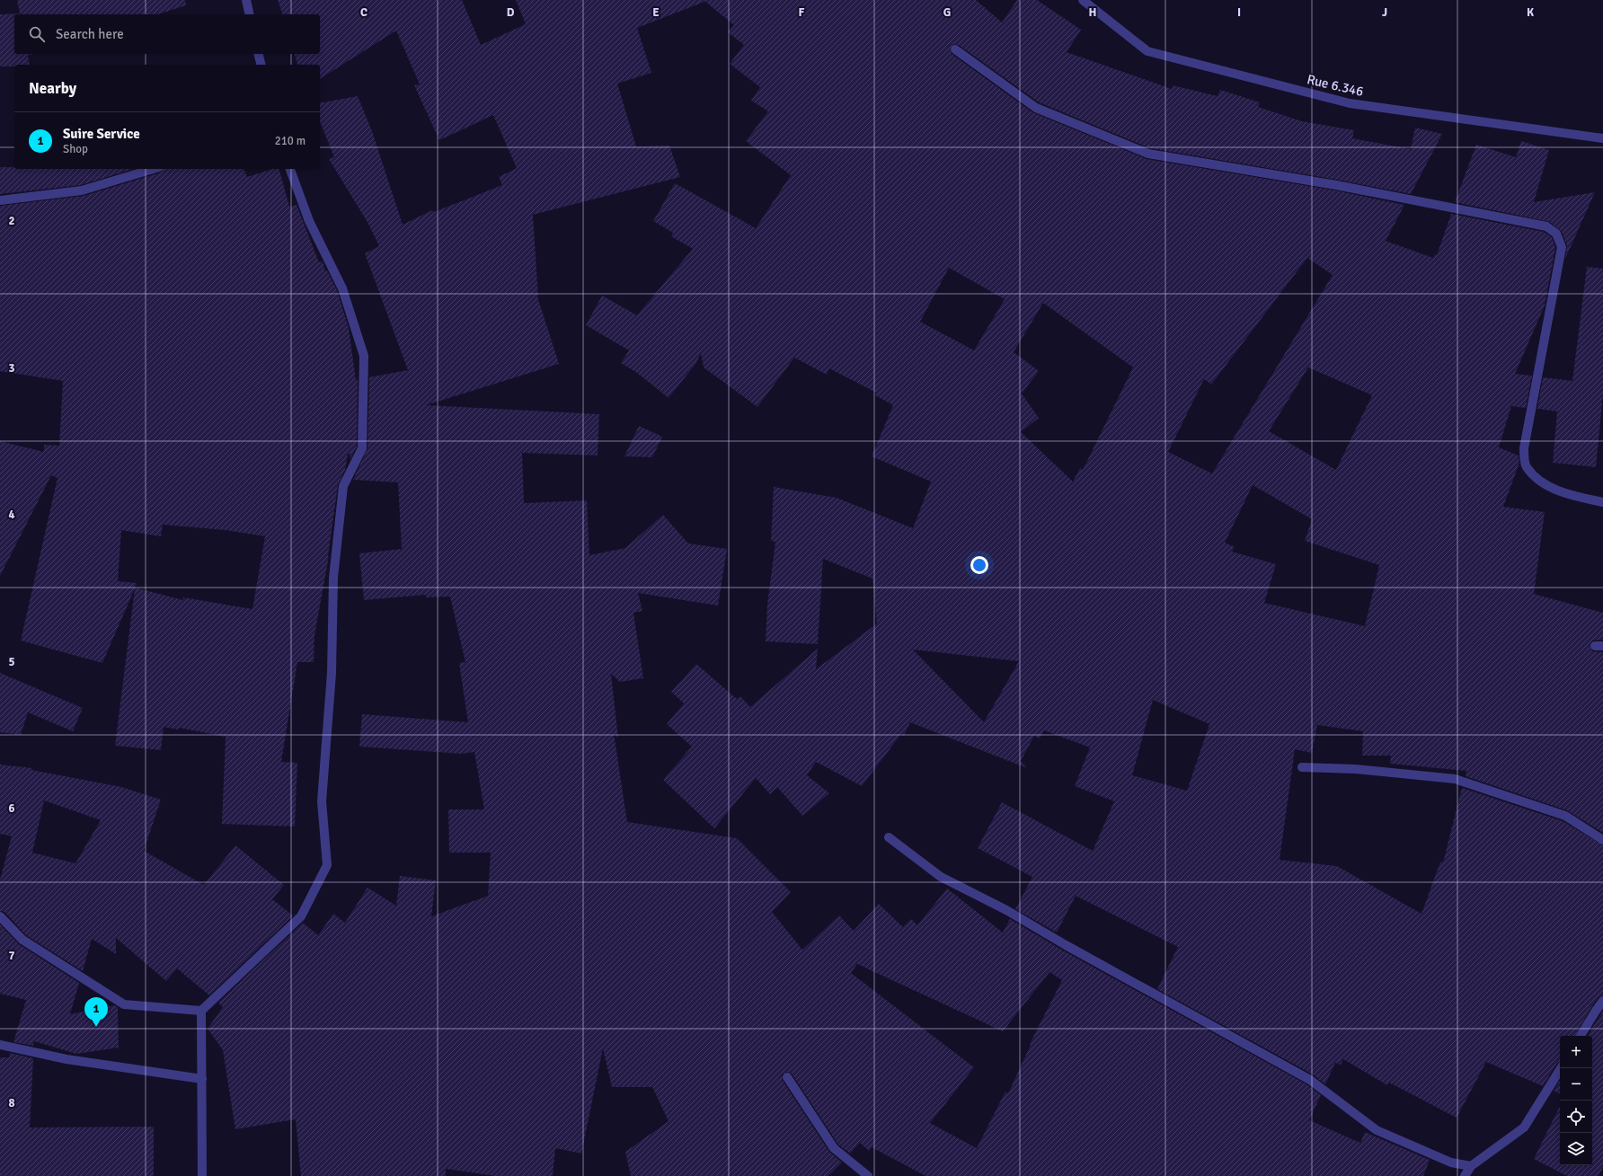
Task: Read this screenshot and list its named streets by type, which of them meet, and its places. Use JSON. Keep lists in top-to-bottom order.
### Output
{
  "streets": {
    "street": ["Rue 6.346"]
  },
  "page": {
    "search": "Search here",
    "heading": "Nearby",
    "list": [
      {
        "mark": "1",
        "name": "Suire Service",
        "note": "Shop",
        "value": "210 m"
      }
    ],
    "pins": "1",
    "map_buttons": ["+", "−"]
  },
  "grid": {
    "columns": [
      "C",
      "D",
      "E",
      "F",
      "G",
      "H",
      "I",
      "J",
      "K"
    ],
    "rows": [
      "2",
      "3",
      "4",
      "5",
      "6",
      "7",
      "8"
    ]
  }
}
